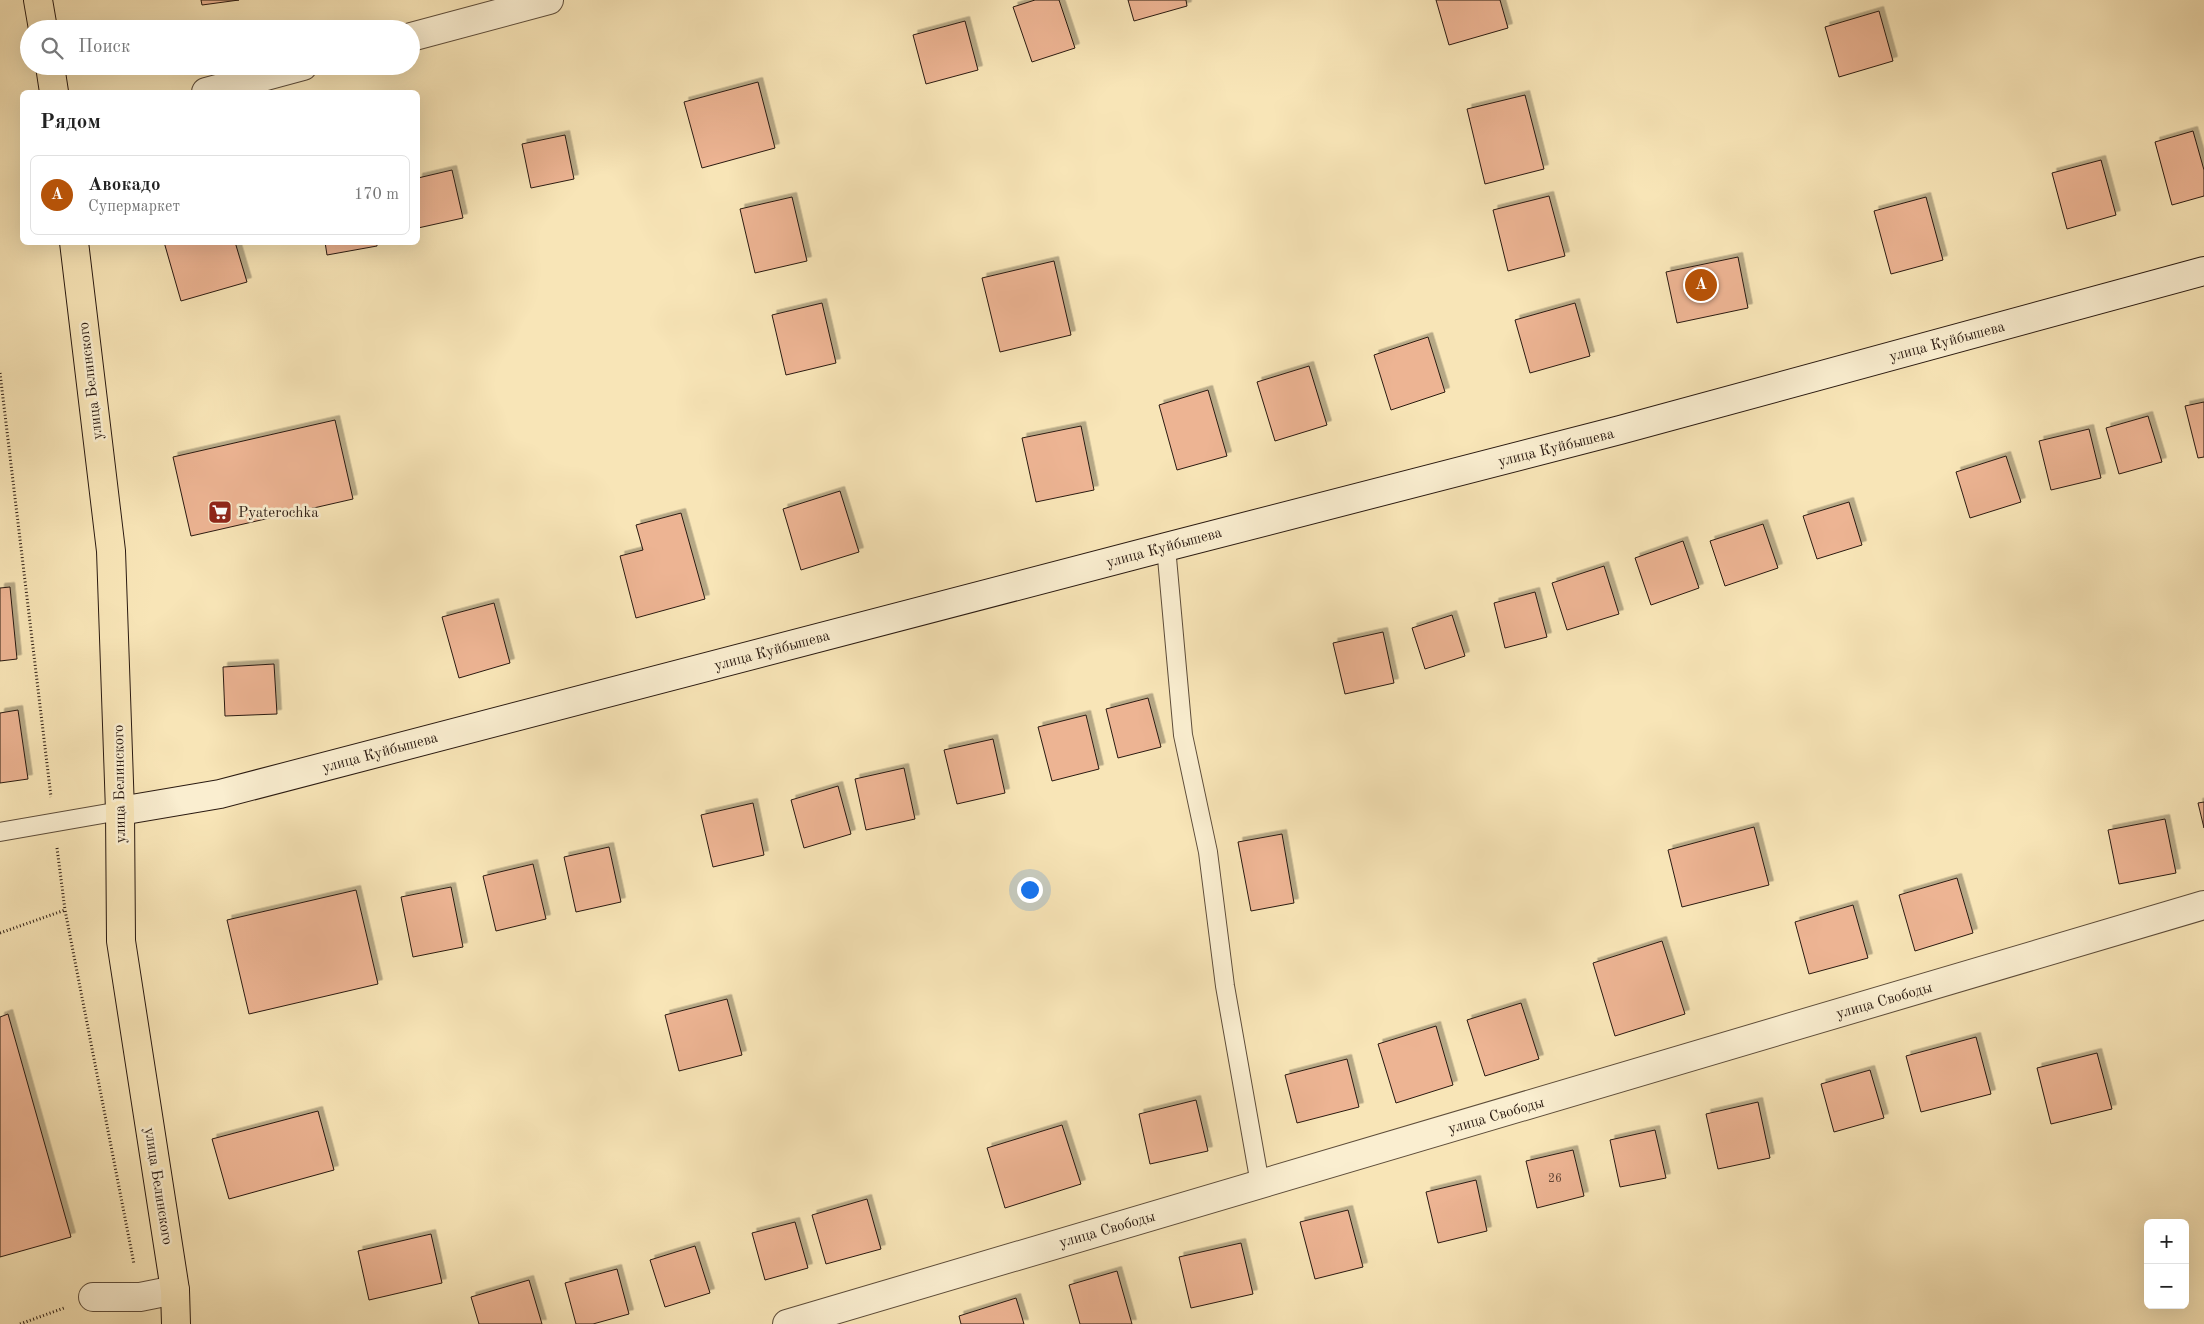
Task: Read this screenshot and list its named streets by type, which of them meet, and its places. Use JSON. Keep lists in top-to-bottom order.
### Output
{
  "streets": {
    "main road": ["улица Куйбышева", "улица Белинского", "улица Свободы"]
  },
  "crossings": [
    ["улица Куйбышева", "улица Белинского"]
  ],
  "places": {
    "supermarket": ["Pyaterochka"]
  },
  "house_numbers": ["26"],
  "page": {
    "search": "Поиск",
    "heading": "Рядом",
    "list": [
      {
        "mark": "A",
        "name": "Авокадо",
        "note": "Супермаркет",
        "value": "170 m"
      }
    ],
    "pins": "A",
    "map_buttons": ["+", "−"]
  }
}
